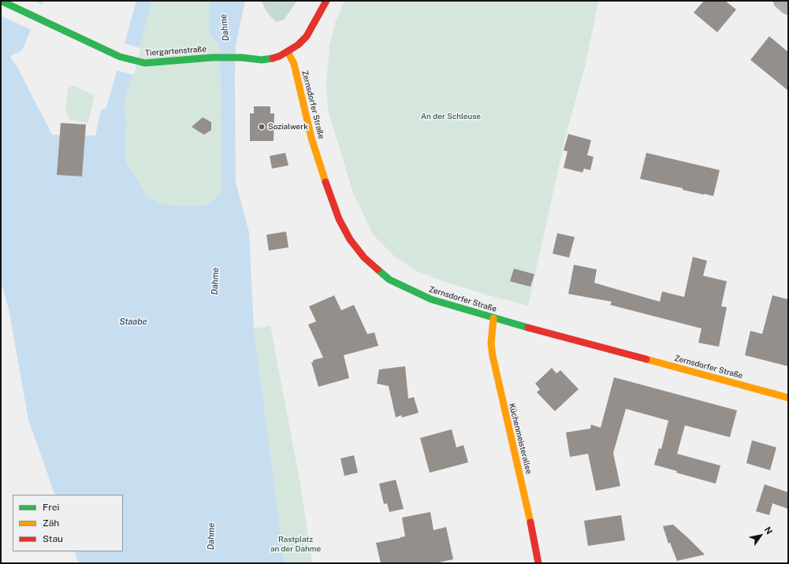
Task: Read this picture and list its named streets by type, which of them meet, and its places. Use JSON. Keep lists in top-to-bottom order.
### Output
{
  "streets": {
    "street": ["Tiergartenstraße", "Zernsdorfer Straße", "Küchenmeisterallee"]
  },
  "crossings": [
    ["Tiergartenstraße", "Zernsdorfer Straße"],
    ["Zernsdorfer Straße", "Küchenmeisterallee"]
  ],
  "water": ["Dahme", "Staabe"],
  "parks": ["An der Schleuse", "Rastplatz an der Dahme"],
  "places": ["Sozialwerk"],
  "legend": ["Frei", "Zäh", "Stau"],
  "north": "top right"
}
